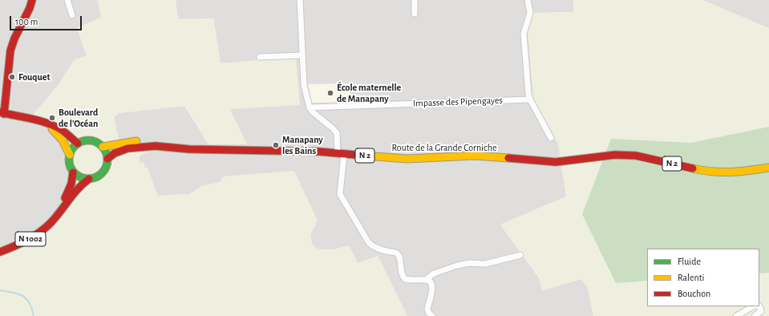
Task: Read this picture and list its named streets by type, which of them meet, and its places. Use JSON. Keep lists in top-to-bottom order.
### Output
{
  "streets": {
    "main road": ["Route de la Grande Corniche", "N 2", "N 1002"],
    "street": ["Impasse des Pipengayes"]
  },
  "crossings": [
    ["Route de la Grande Corniche", "N 1002"]
  ],
  "places": [
    "Fouquet",
    "École maternelle de Manapany",
    "Boulevard de l'Océan",
    "Manapany les Bains"
  ],
  "legend": ["Fluide", "Ralenti", "Bouchon"],
  "scale_bar": "100 m"
}
